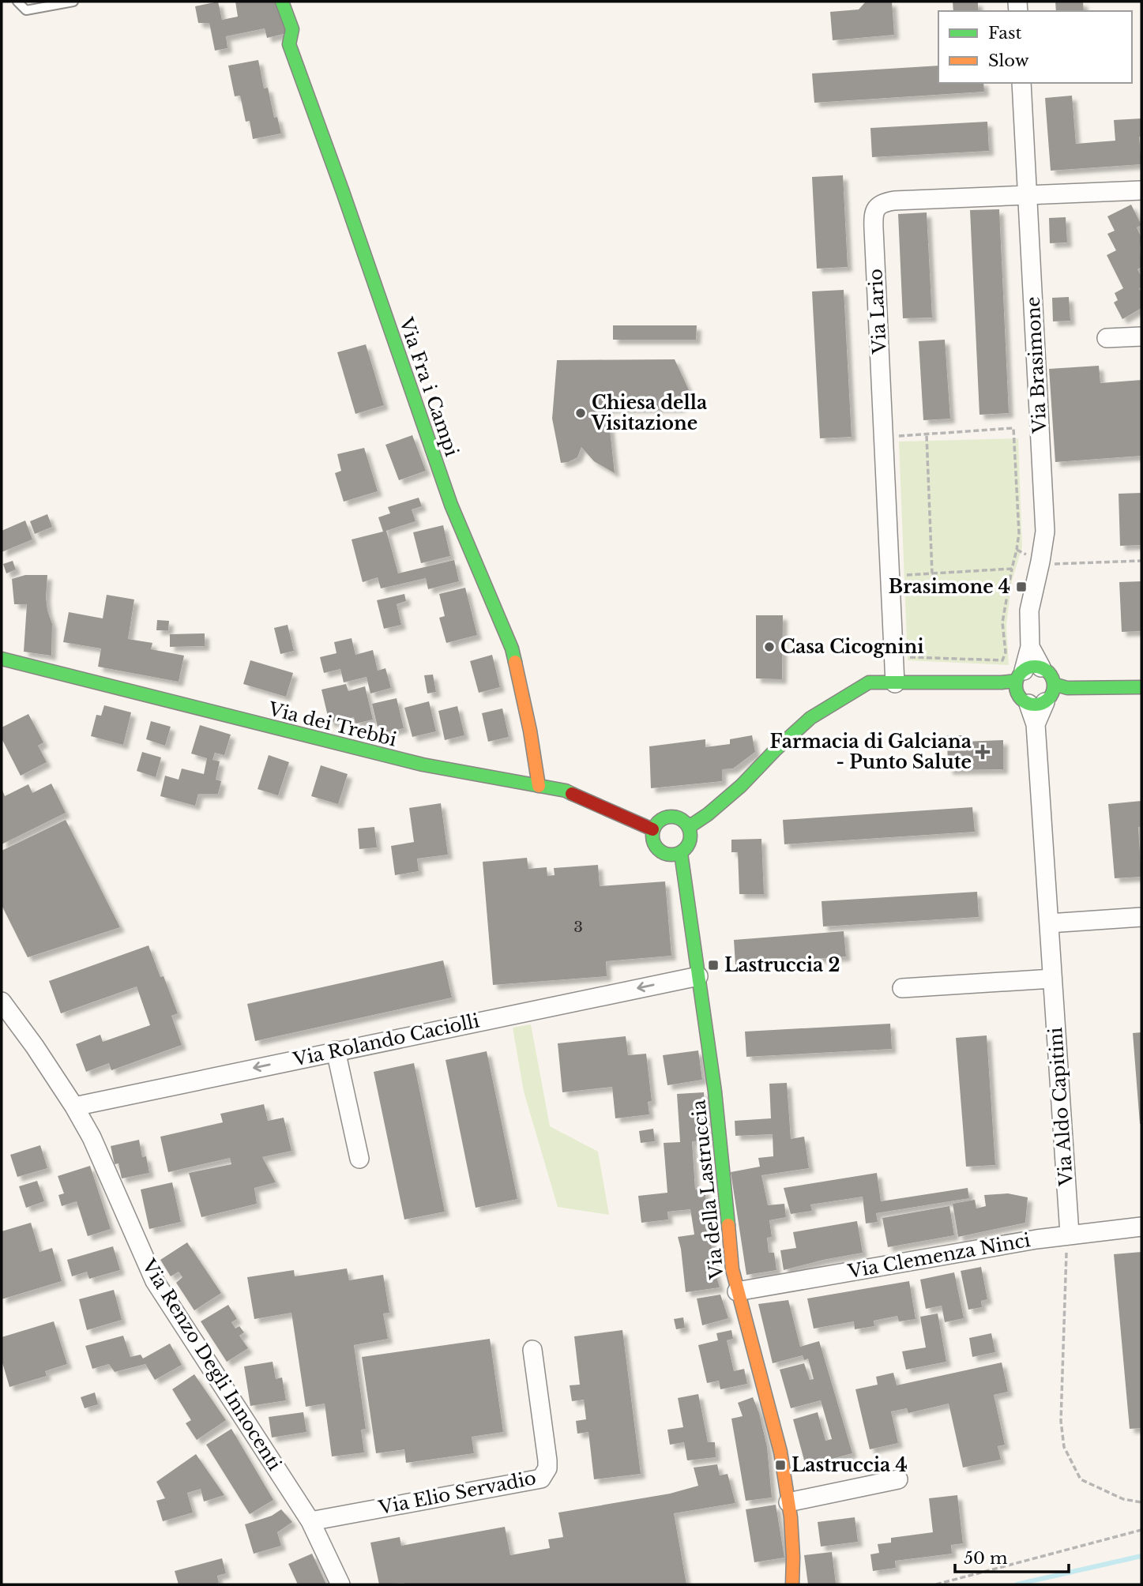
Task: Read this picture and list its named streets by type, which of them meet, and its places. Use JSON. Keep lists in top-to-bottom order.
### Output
{
  "streets": {
    "street": [
      "Via Lario",
      "Via Brasimone",
      "Via Fra i Campi",
      "Via dei Trebbi",
      "Via Rolando Caciolli",
      "Via Aldo Capitini",
      "Via della Lastruccia",
      "Via Clemenza Ninci",
      "Via Renzo Degli Innocenti",
      "Via Elio Servadio"
    ]
  },
  "crossings": [
    ["Via Lario", "Via Brasimone"],
    ["Via Fra i Campi", "Via dei Trebbi"],
    ["Via dei Trebbi", "Via della Lastruccia"],
    ["Via Rolando Caciolli", "Via della Lastruccia"],
    ["Via Rolando Caciolli", "Via Renzo Degli Innocenti"],
    ["Via Aldo Capitini", "Via Clemenza Ninci"],
    ["Via della Lastruccia", "Via Clemenza Ninci"],
    ["Via Renzo Degli Innocenti", "Via Elio Servadio"]
  ],
  "one_way": ["Via Rolando Caciolli"],
  "places": {
    "other": ["Chiesa della Visitazione", "Casa Cicognini"],
    "transit": ["Brasimone 4", "Lastruccia 2", "Lastruccia 4"],
    "health": ["Farmacia di Galciana - Punto Salute"]
  },
  "house_numbers": ["3"],
  "legend": ["Fast", "Slow"],
  "scale_bar": "50 m"
}
